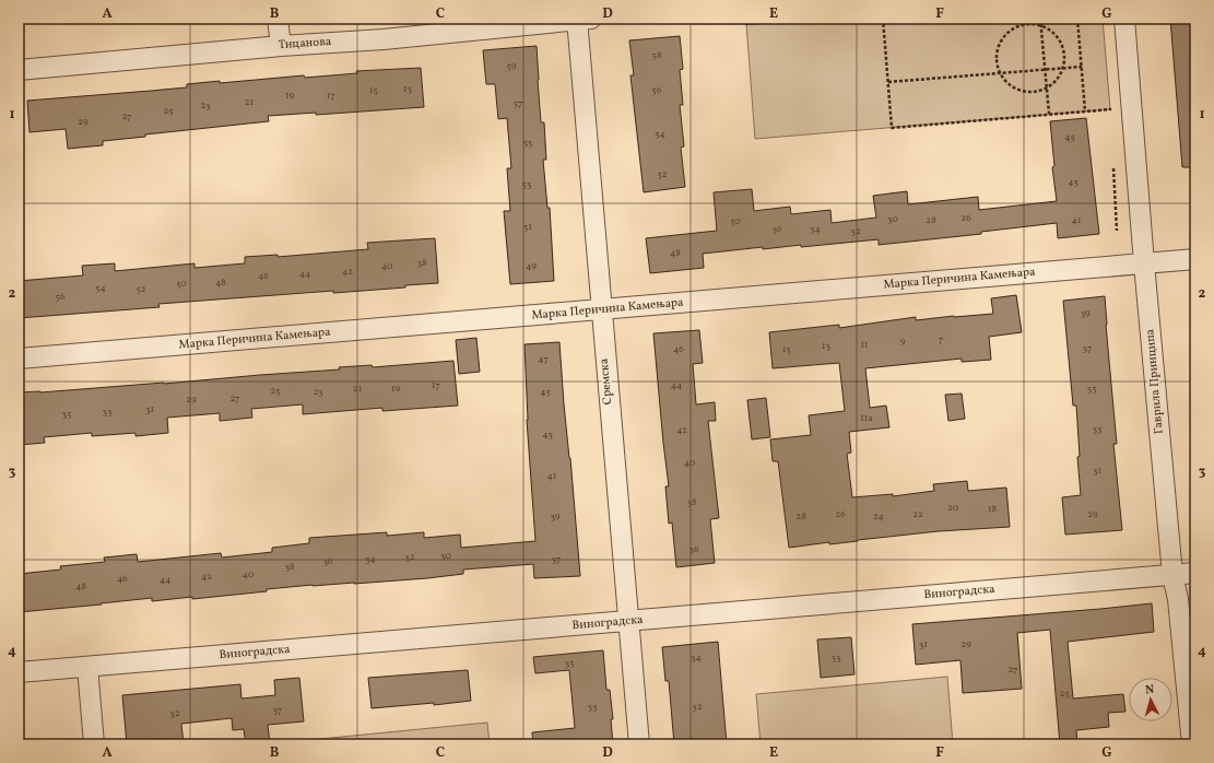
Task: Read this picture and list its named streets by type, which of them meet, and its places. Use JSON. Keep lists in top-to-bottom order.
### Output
{
  "streets": {
    "street": [
      "Тицанова",
      "Марка Перичина Камењара",
      "Сремска",
      "Гаврила Принципа",
      "Виноградска"
    ]
  },
  "crossings": [
    ["Тицанова", "Сремска"],
    ["Марка Перичина Камењара", "Сремска"],
    ["Марка Перичина Камењара", "Гаврила Принципа"],
    ["Сремска", "Виноградска"],
    ["Гаврила Принципа", "Виноградска"]
  ],
  "house_numbers": [
    "58",
    "59",
    "13",
    "15",
    "56",
    "19",
    "17",
    "21",
    "57",
    "23",
    "25",
    "27",
    "29",
    "54",
    "45",
    "55",
    "52",
    "43",
    "53",
    "26",
    "30",
    "28",
    "41",
    "50",
    "51",
    "36",
    "34",
    "32",
    "48",
    "38",
    "40",
    "49",
    "42",
    "44",
    "46",
    "48",
    "50",
    "54",
    "52",
    "56",
    "39",
    "7",
    "9",
    "11",
    "13",
    "37",
    "46",
    "15",
    "47",
    "17",
    "44",
    "21",
    "19",
    "35",
    "25",
    "23",
    "45",
    "27",
    "29",
    "31",
    "33",
    "35",
    "11a",
    "33",
    "42",
    "43",
    "40",
    "31",
    "41",
    "38",
    "20",
    "18",
    "26",
    "22",
    "29",
    "39",
    "28",
    "24",
    "36",
    "30",
    "32",
    "34",
    "37",
    "36",
    "38",
    "40",
    "42",
    "46",
    "44",
    "48",
    "31",
    "29",
    "34",
    "33",
    "35",
    "27",
    "25",
    "33",
    "32",
    "37",
    "32"
  ],
  "north": "top",
  "grid": {
    "columns": [
      "A",
      "B",
      "C",
      "D",
      "E",
      "F",
      "G"
    ],
    "rows": [
      "1",
      "2",
      "3",
      "4"
    ]
  }
}
